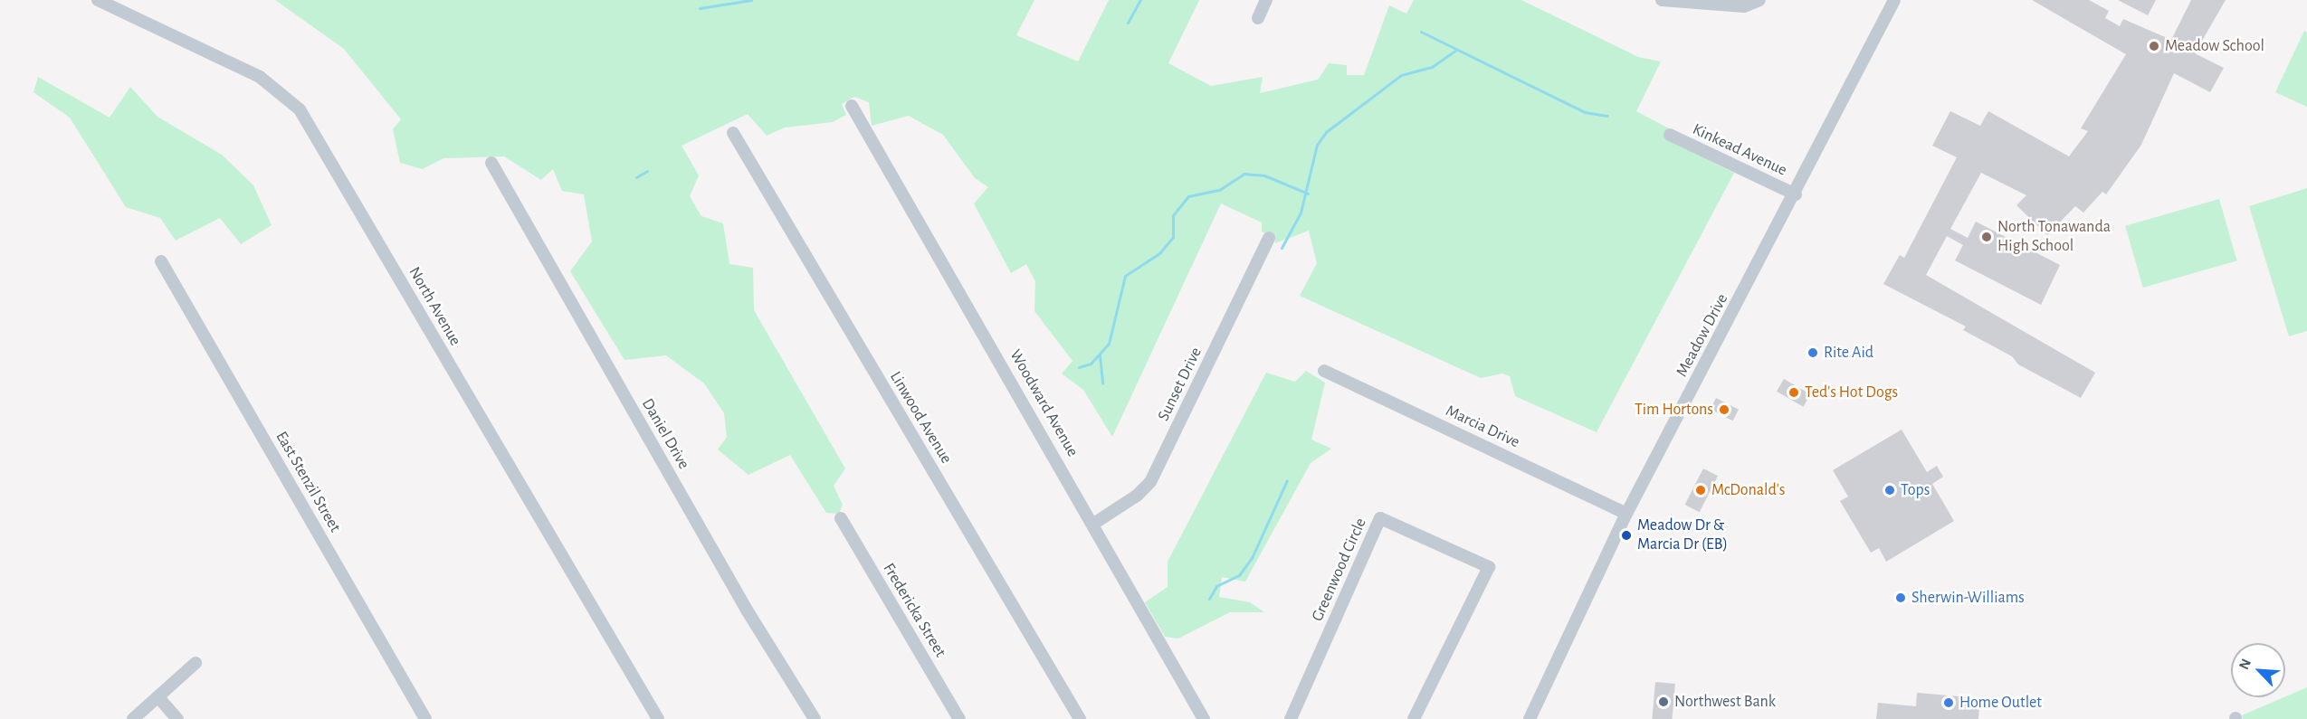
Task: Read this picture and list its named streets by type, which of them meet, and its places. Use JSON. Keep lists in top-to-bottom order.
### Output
{
  "streets": {
    "street": [
      "Kinkead Avenue",
      "North Avenue",
      "Meadow Drive",
      "Sunset Drive",
      "Woodward Avenue",
      "Linwood Avenue",
      "Marcia Drive",
      "Daniel Drive",
      "East Stenzil Street",
      "Greenwood Circle",
      "Fredericka Street"
    ]
  },
  "crossings": [
    ["Kinkead Avenue", "Meadow Drive"],
    ["Meadow Drive", "Marcia Drive"],
    ["Sunset Drive", "Woodward Avenue"]
  ],
  "places": [
    "Meadow School",
    "North Tonawanda High School",
    "Rite Aid",
    "Ted's Hot Dogs",
    "Tim Hortons",
    "McDonald's",
    "Tops",
    "Meadow Dr & Marcia Dr (EB)",
    "Sherwin-Williams",
    "Northwest Bank",
    "Home Outlet"
  ],
  "north": "top left"
}
